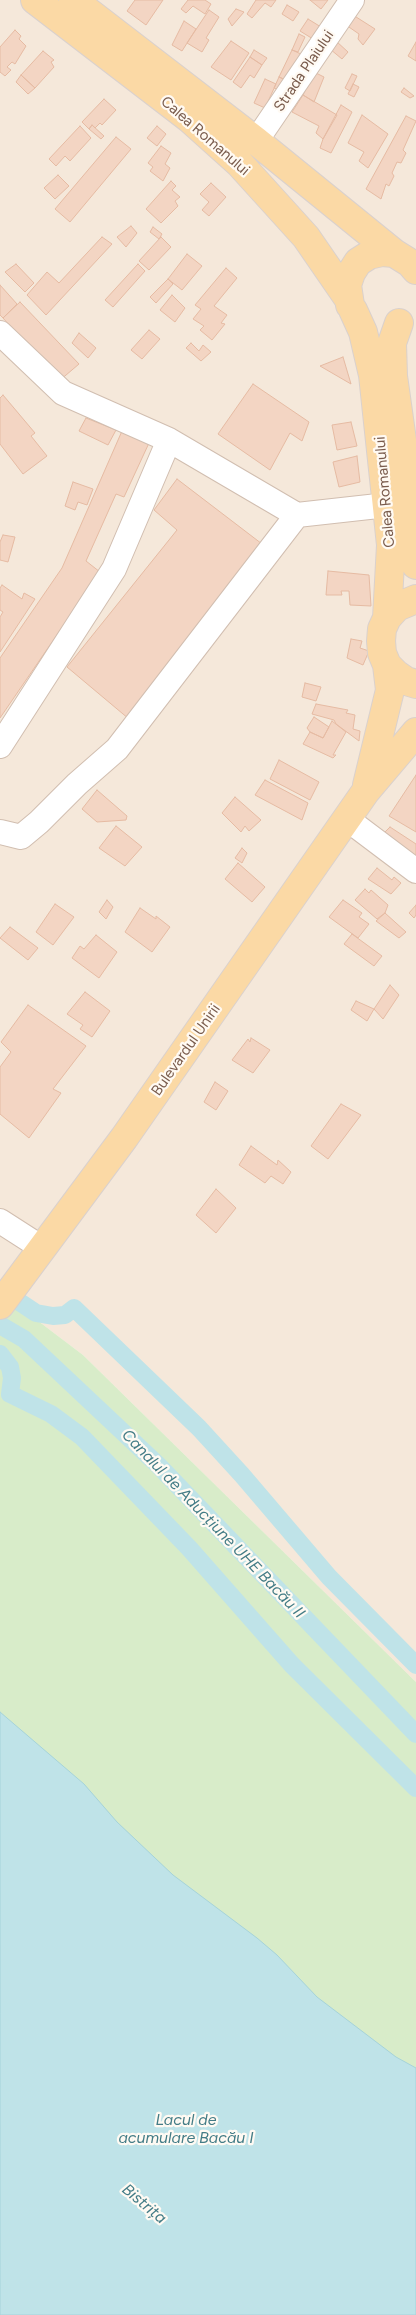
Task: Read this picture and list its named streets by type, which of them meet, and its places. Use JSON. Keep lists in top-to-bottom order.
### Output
{
  "streets": {
    "main road": ["Calea Romanului", "Bulevardul Unirii"],
    "street": ["Strada Plaiului"]
  },
  "crossings": [
    ["Strada Plaiului", "Calea Romanului"],
    ["Calea Romanului", "Bulevardul Unirii"]
  ],
  "water": ["Canalul de Aducțiune UHE Bacău II", "Lacul de acumulare Bacău I", "Bistrița"]
}
